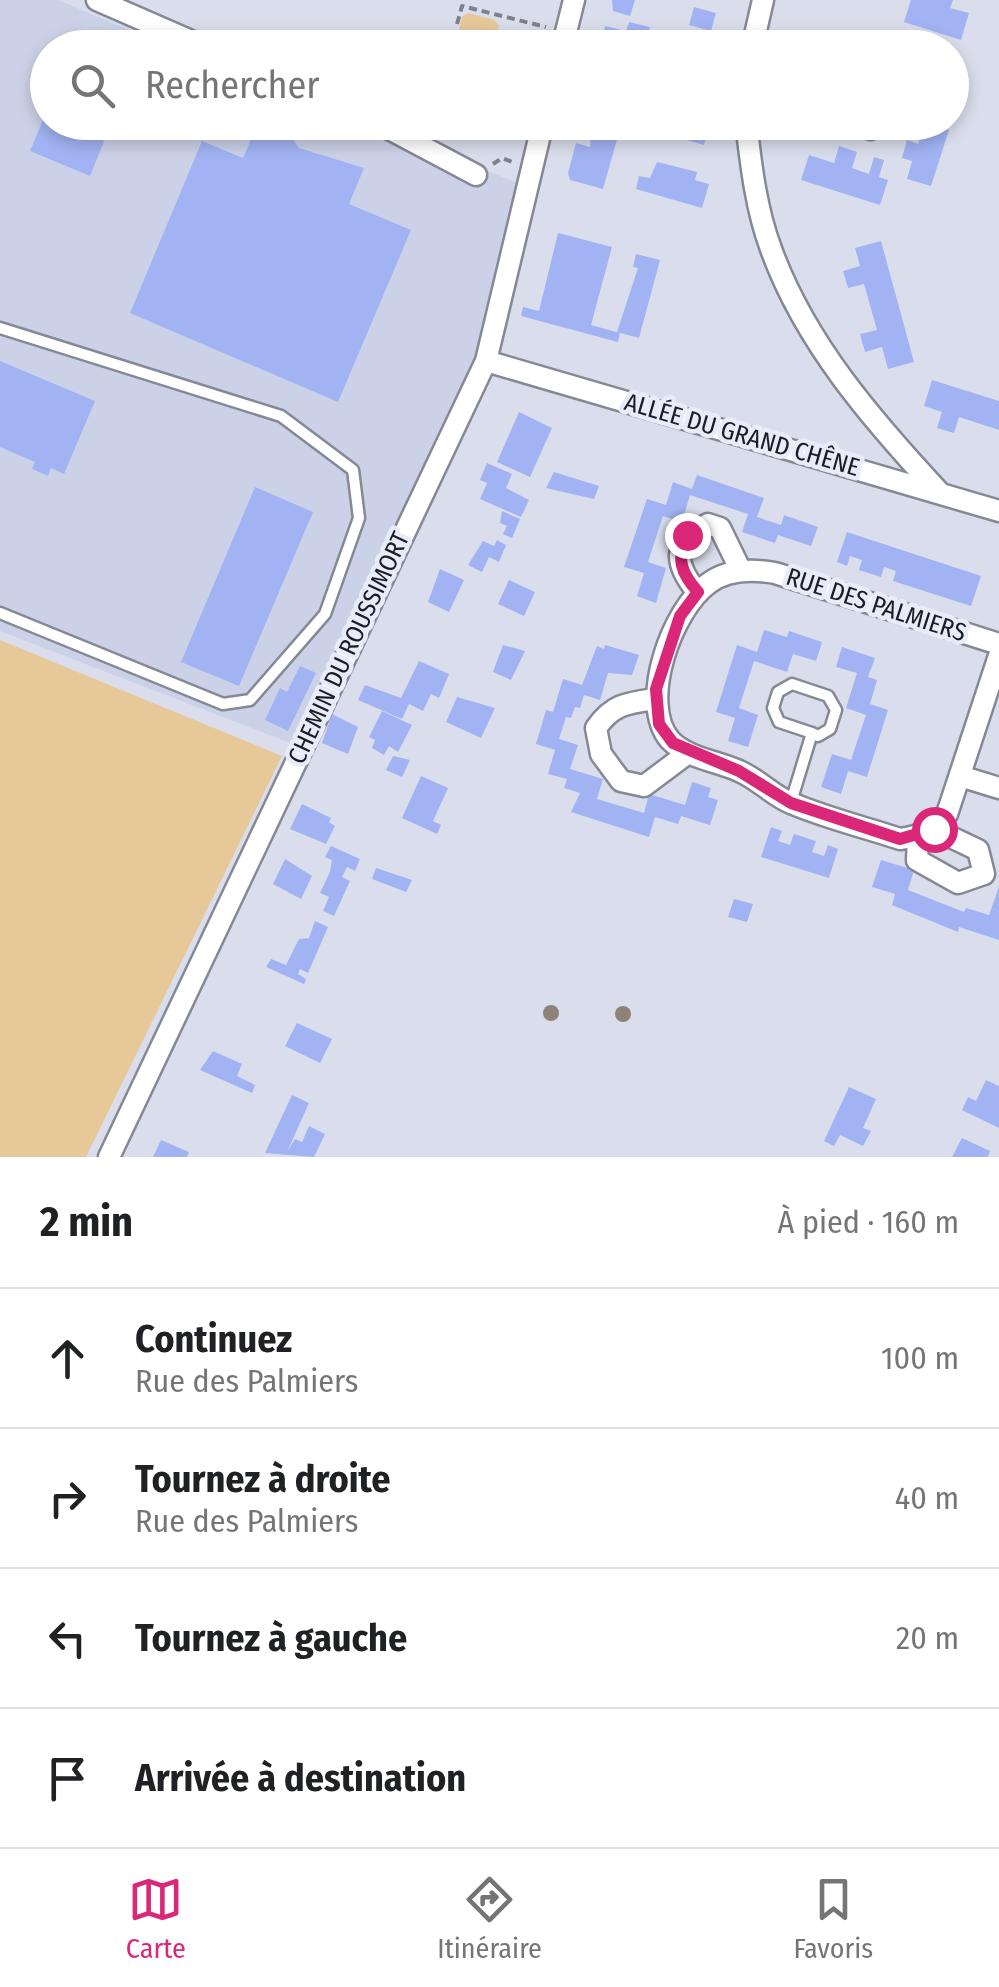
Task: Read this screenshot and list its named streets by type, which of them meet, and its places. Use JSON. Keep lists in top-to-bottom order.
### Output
{
  "streets": {
    "street": ["ALLÉE DU GRAND CHÊNE", "RUE DES PALMIERS", "CHEMIN DU ROUSSIMORT"]
  },
  "crossings": [
    ["ALLÉE DU GRAND CHÊNE", "CHEMIN DU ROUSSIMORT"]
  ],
  "page": {
    "search": "Rechercher",
    "heading": ["2 min", "À pied · 160 m"],
    "list": [
      ["Continuez", "Rue des Palmiers", "100 m"],
      ["Tournez à droite", "Rue des Palmiers", "40 m"],
      ["Tournez à gauche", "20 m"],
      "Arrivée à destination"
    ],
    "nav": ["Carte", "Itinéraire", "Favoris"]
  }
}
